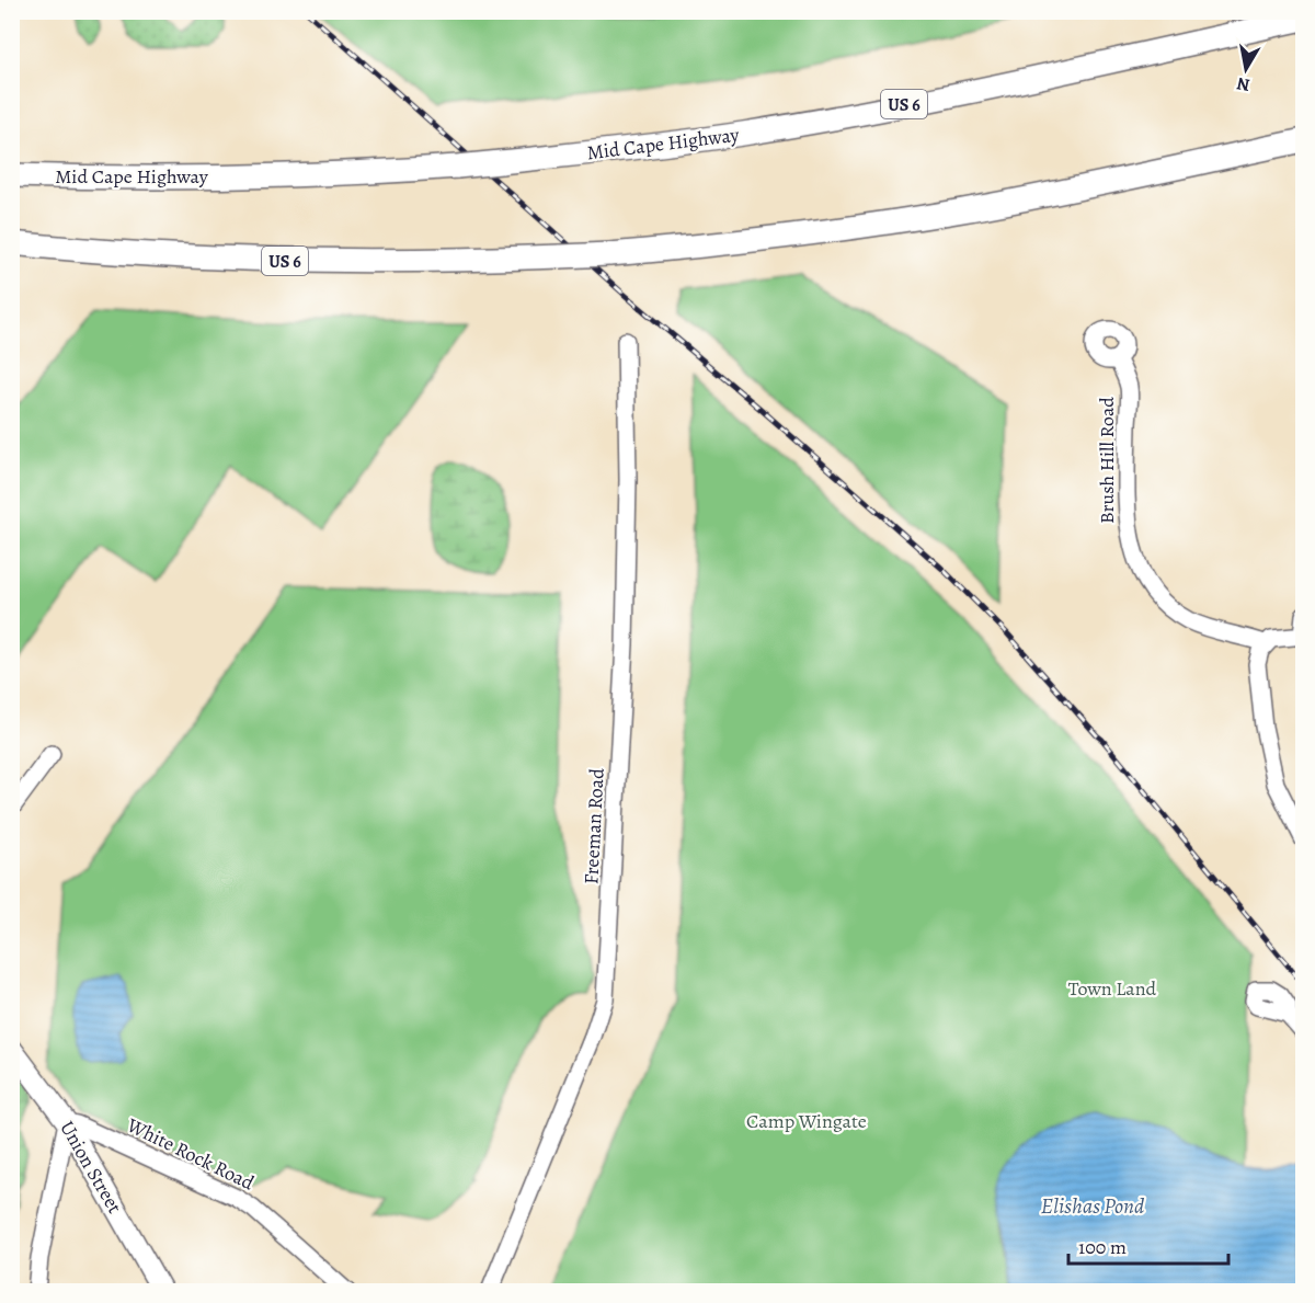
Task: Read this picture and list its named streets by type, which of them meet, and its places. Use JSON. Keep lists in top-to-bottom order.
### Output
{
  "streets": {
    "highway": ["US 6", "Mid Cape Highway"],
    "main road": ["Union Street"],
    "street": ["Brush Hill Road", "Freeman Road", "White Rock Road"]
  },
  "crossings": [
    ["White Rock Road", "Union Street"]
  ],
  "water": ["Elishas Pond"],
  "parks": ["Town Land", "Camp Wingate"],
  "scale_bar": "100 m",
  "north": "bottom"
}
